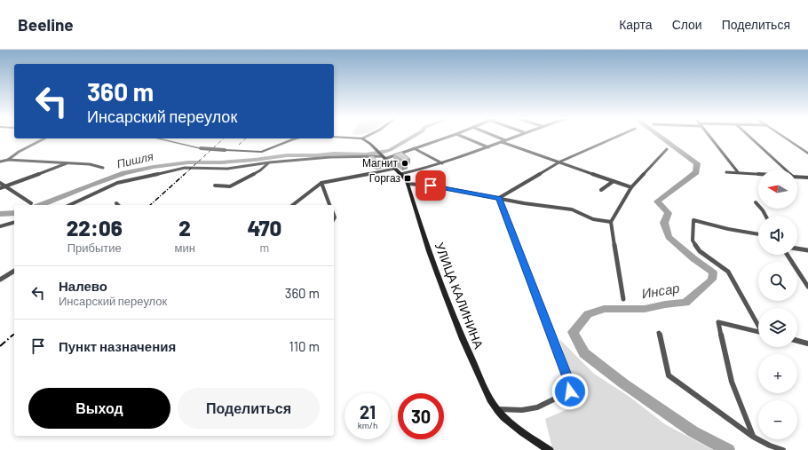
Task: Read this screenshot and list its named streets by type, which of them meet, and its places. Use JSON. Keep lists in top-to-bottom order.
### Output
{
  "streets": {
    "main road": ["УЛИЦА КАЛИНИНА"]
  },
  "water": ["Пишля", "Инсар"],
  "places": {
    "other": ["Магнит"],
    "transit": ["Горгаз"]
  },
  "north": "left",
  "page": {
    "header": "Beeline",
    "nav": ["Карта", "Слои", "Поделиться"],
    "turn": ["360 m", "Инсарский переулок"],
    "map_buttons": ["+", "−"],
    "eta": [
      "22:06",
      "Прибытие",
      "2",
      "мин",
      "470",
      "m"
    ],
    "list": [
      {
        "name": "Налево",
        "note": "Инсарский переулок",
        "value": "360 m"
      },
      {
        "name": "Пункт назначения",
        "value": "110 m"
      }
    ],
    "buttons": ["Выход", "Поделиться"],
    "speed": "21 km/h",
    "limit": "30"
  }
}
